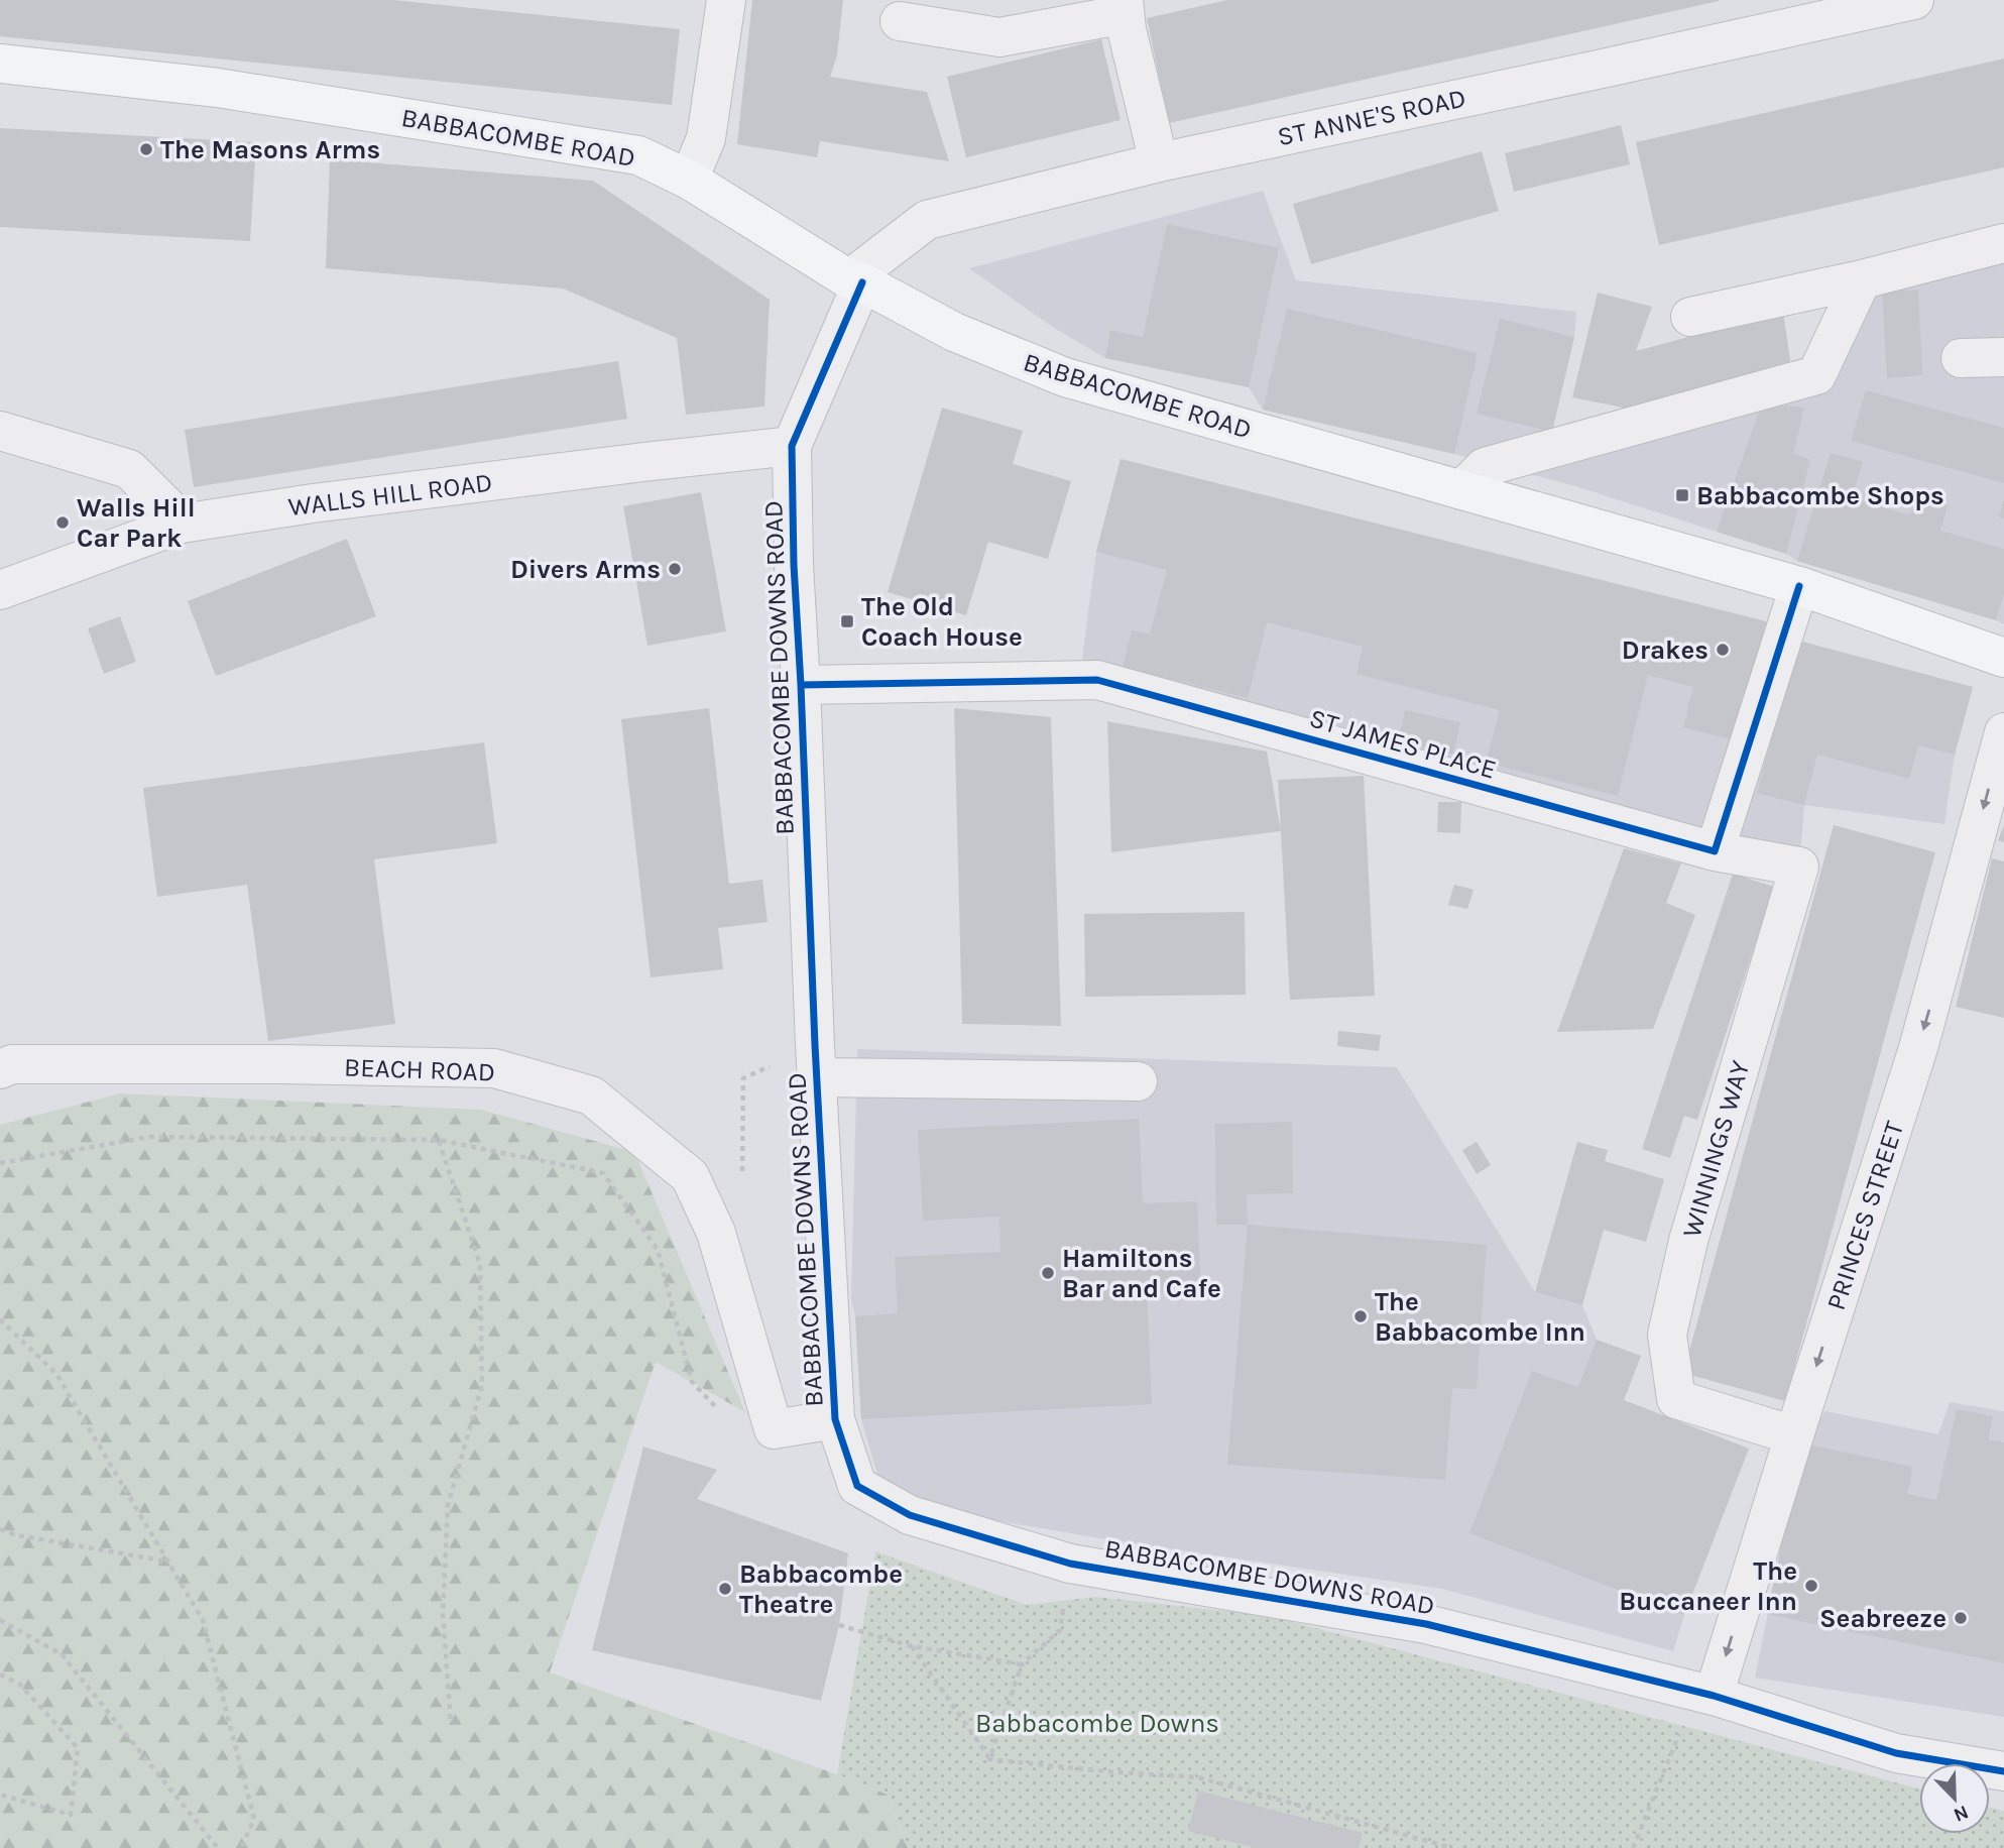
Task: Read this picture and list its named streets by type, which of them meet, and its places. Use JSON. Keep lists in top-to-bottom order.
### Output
{
  "streets": {
    "main road": ["BABBACOMBE ROAD"],
    "street": [
      "ST ANNE'S ROAD",
      "WALLS HILL ROAD",
      "BABBACOMBE DOWNS ROAD",
      "ST JAMES PLACE",
      "BEACH ROAD",
      "WINNINGS WAY",
      "PRINCES STREET"
    ]
  },
  "crossings": [
    ["ST ANNE'S ROAD", "BABBACOMBE ROAD"],
    ["ST ANNE'S ROAD", "BABBACOMBE DOWNS ROAD"],
    ["BABBACOMBE ROAD", "BABBACOMBE DOWNS ROAD"],
    ["WALLS HILL ROAD", "BABBACOMBE DOWNS ROAD"],
    ["BABBACOMBE DOWNS ROAD", "ST JAMES PLACE"],
    ["BABBACOMBE DOWNS ROAD", "BEACH ROAD"],
    ["BABBACOMBE DOWNS ROAD", "PRINCES STREET"],
    ["ST JAMES PLACE", "WINNINGS WAY"],
    ["WINNINGS WAY", "PRINCES STREET"]
  ],
  "one_way": ["PRINCES STREET"],
  "parks": ["Babbacombe Downs"],
  "places": {
    "other": [
      "The Masons Arms",
      "Walls Hill Car Park",
      "Divers Arms",
      "Drakes",
      "Hamiltons Bar and Cafe",
      "The Babbacombe Inn",
      "The Buccaneer Inn",
      "Babbacombe Theatre",
      "Seabreeze"
    ],
    "transit": ["Babbacombe Shops", "The Old Coach House"]
  },
  "north": "bottom right"
}
